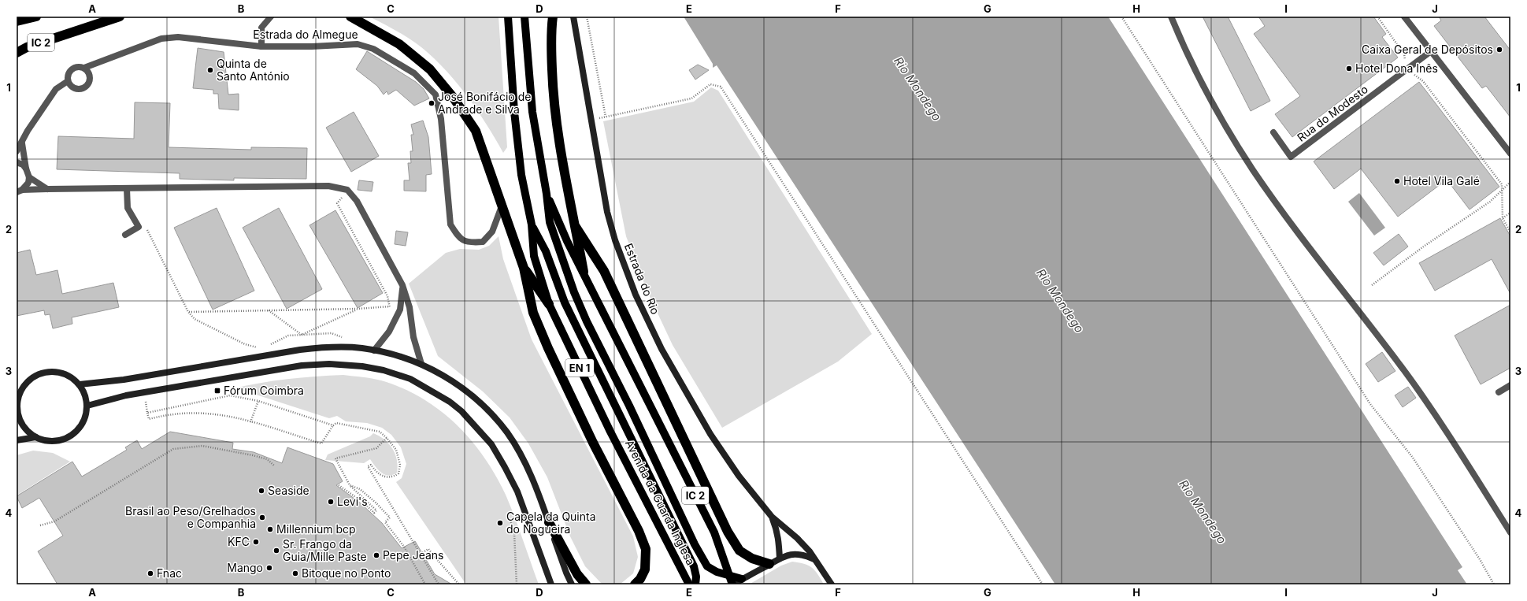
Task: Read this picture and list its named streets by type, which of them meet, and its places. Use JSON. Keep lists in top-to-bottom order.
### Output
{
  "streets": {
    "highway": ["IC 2"],
    "main road": ["Estrada do Rio", "EN 1", "Avenida da Guarda Inglesa"],
    "street": ["Estrada do Almegue", "Rua do Modesto"]
  },
  "water": ["Rio Mondego"],
  "places": {
    "other": [
      "Caixa Geral de Depósitos",
      "Hotel Dona Inês",
      "Quinta de Santo António",
      "José Bonifácio de Andrade e Silva",
      "Hotel Vila Galé",
      "Seaside",
      "Levi's",
      "Brasil ao Peso/Grelhados e Companhia",
      "Capela da Quinta do Nogueira",
      "Millennium bcp",
      "KFC",
      "Sr. Frango da Guia/Mille Paste",
      "Pepe Jeans",
      "Mango",
      "Fnac",
      "Bitoque no Ponto"
    ],
    "transit": ["Fórum Coimbra"]
  },
  "grid": {
    "columns": [
      "A",
      "B",
      "C",
      "D",
      "E",
      "F",
      "G",
      "H",
      "I",
      "J"
    ],
    "rows": [
      "1",
      "2",
      "3",
      "4"
    ]
  }
}
